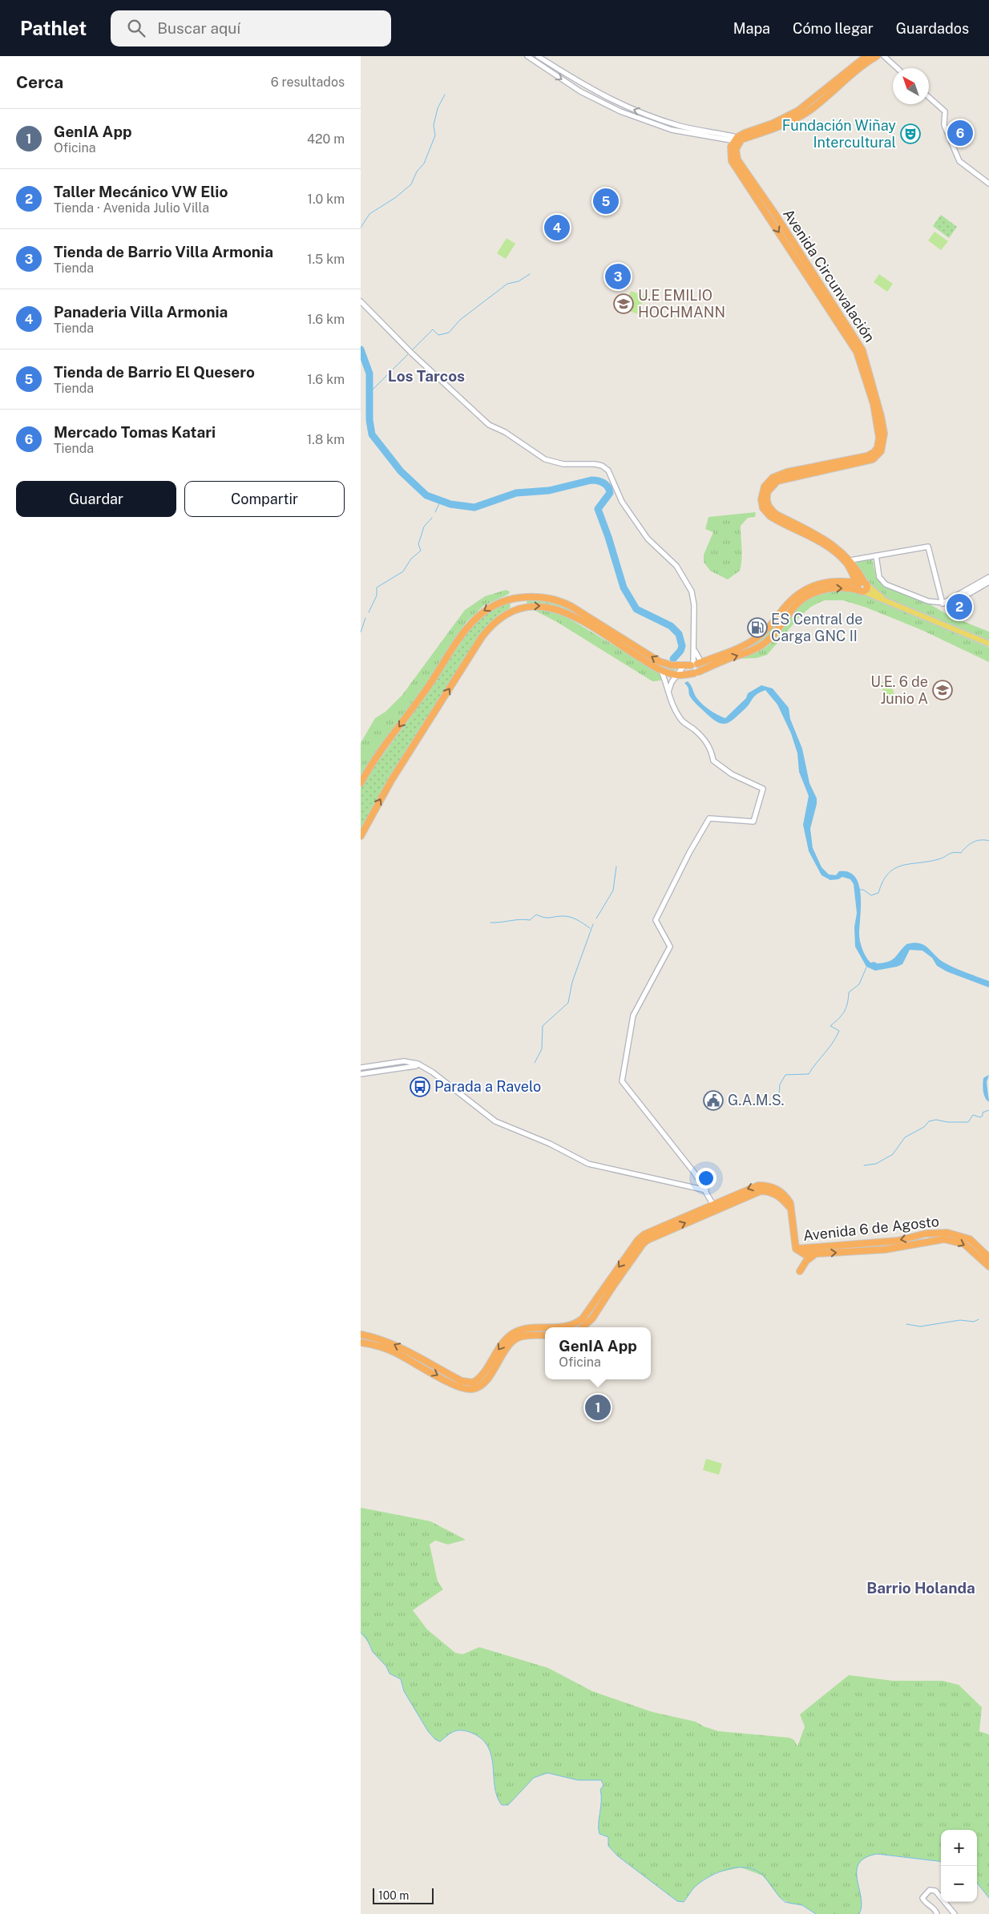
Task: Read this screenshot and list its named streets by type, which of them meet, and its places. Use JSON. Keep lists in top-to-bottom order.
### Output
{
  "streets": {
    "highway": ["Avenida Circunvalación", "Avenida 6 de Agosto"]
  },
  "districts": ["Los Tarcos", "Barrio Holanda"],
  "places": {
    "theatre": ["Fundación Wiñay Intercultural"],
    "school or university": ["U.E EMILIO HOCHMANN", "U.E. 6 de Junio A"],
    "fuel station": ["ES Central de Carga GNC II"],
    "bus stop": ["Parada a Ravelo"],
    "public building": ["G.A.M.S."]
  },
  "scale_bar": "100 m",
  "north": "top left",
  "page": {
    "header": "Pathlet",
    "search": "Buscar aquí",
    "nav": ["Mapa", "Cómo llegar", "Guardados"],
    "heading": ["Cerca", "6 resultados"],
    "list": [
      {
        "mark": "1",
        "name": "GenIA App",
        "note": "Oficina",
        "value": "420 m"
      },
      {
        "mark": "2",
        "name": "Taller Mecánico VW Elio",
        "note": "Tienda · Avenida Julio Villa",
        "value": "1.0 km"
      },
      {
        "mark": "3",
        "name": "Tienda de Barrio Villa Armonia",
        "note": "Tienda",
        "value": "1.5 km"
      },
      {
        "mark": "4",
        "name": "Panaderia Villa Armonia",
        "note": "Tienda",
        "value": "1.6 km"
      },
      {
        "mark": "5",
        "name": "Tienda de Barrio El Quesero",
        "note": "Tienda",
        "value": "1.6 km"
      },
      {
        "mark": "6",
        "name": "Mercado Tomas Katari",
        "note": "Tienda",
        "value": "1.8 km"
      }
    ],
    "pins": [
      "6",
      "5",
      "4",
      "3",
      "2",
      "1"
    ],
    "buttons": ["Guardar", "Compartir"],
    "popup": ["GenIA App", "Oficina"],
    "map_buttons": ["+", "−"],
    "scale": "100 m"
  }
}
